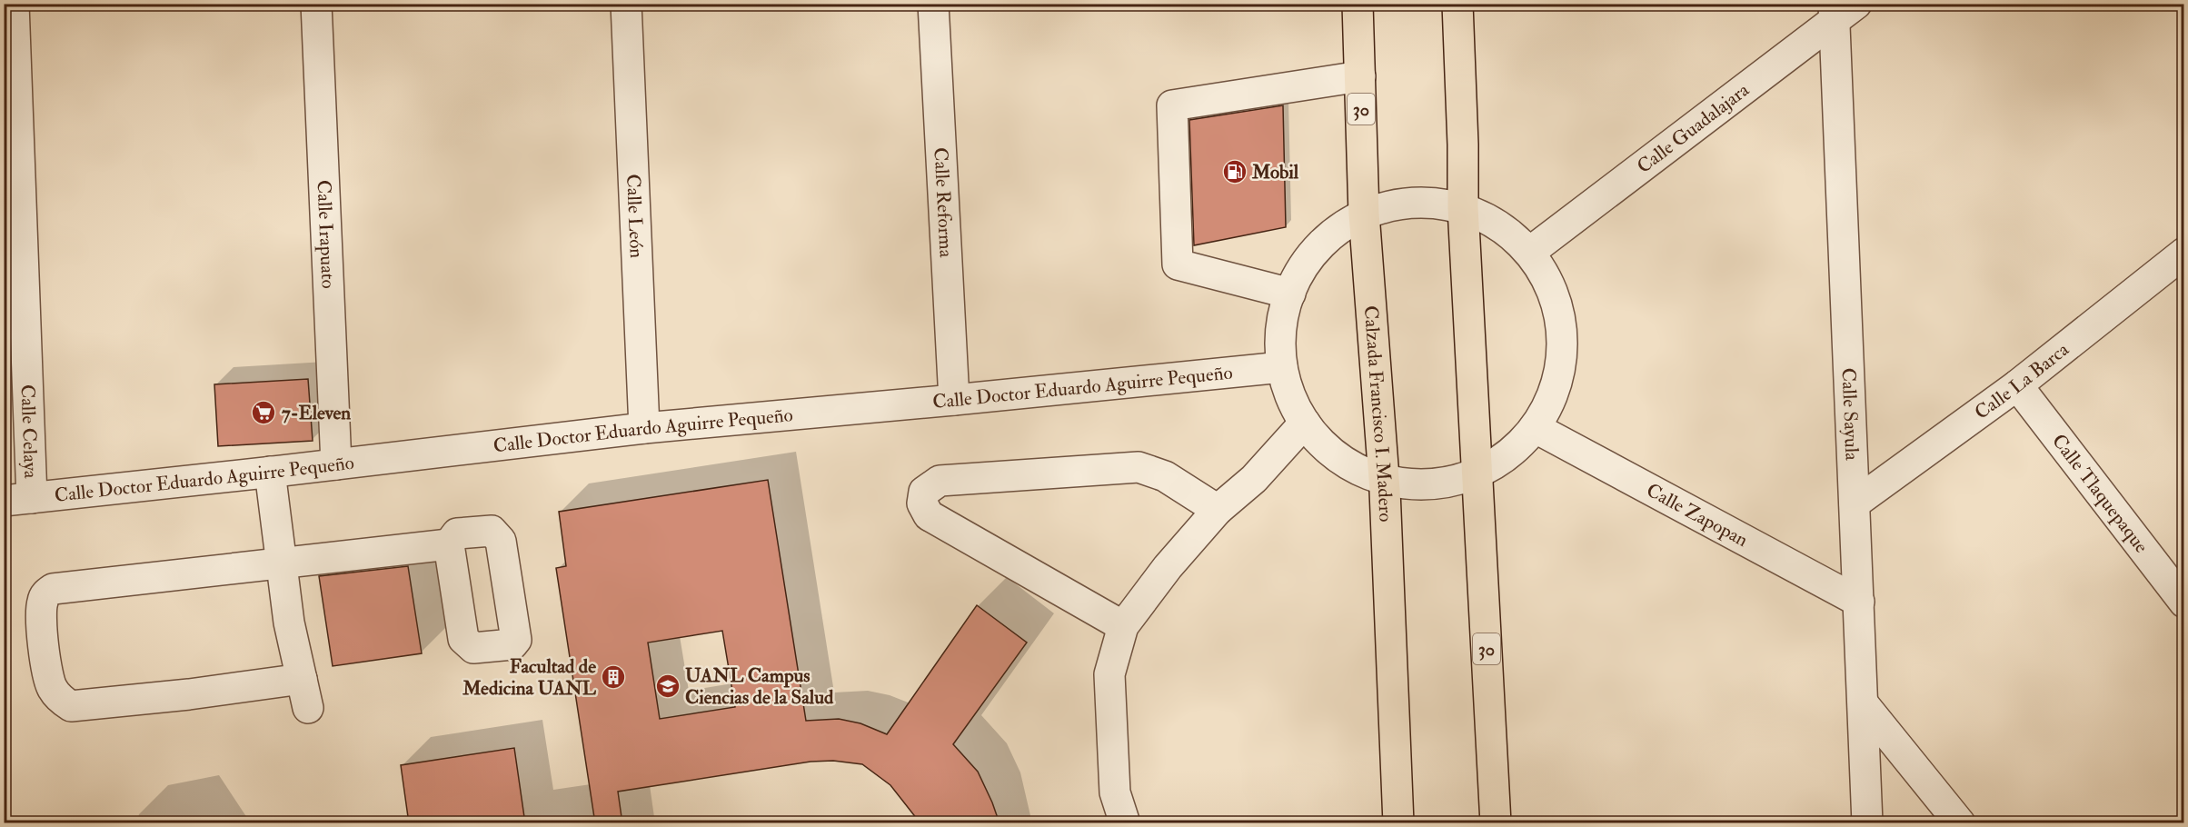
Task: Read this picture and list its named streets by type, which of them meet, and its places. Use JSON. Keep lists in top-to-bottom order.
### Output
{
  "streets": {
    "main road": ["30", "Calzada Francisco I. Madero"],
    "street": [
      "Calle Guadalajara",
      "Calle Reforma",
      "Calle León",
      "Calle Irapuato",
      "Calle La Barca",
      "Calle Doctor Eduardo Aguirre Pequeño",
      "Calle Sayula",
      "Calle Celaya",
      "Calle Tlaquepaque",
      "Calle Zapopan"
    ]
  },
  "crossings": [
    ["Calle Guadalajara", "Calle Sayula"],
    ["Calle Reforma", "Calle Doctor Eduardo Aguirre Pequeño"],
    ["Calle León", "Calle Doctor Eduardo Aguirre Pequeño"],
    ["Calle Irapuato", "Calle Doctor Eduardo Aguirre Pequeño"],
    ["Calle La Barca", "Calle Sayula"],
    ["Calle La Barca", "Calle Tlaquepaque"],
    ["Calle Doctor Eduardo Aguirre Pequeño", "Calle Celaya"],
    ["Calle Sayula", "Calle Zapopan"]
  ],
  "places": {
    "fuel station": ["Mobil"],
    "supermarket": ["7-Eleven"],
    "building": ["Facultad de Medicina UANL"],
    "school or university": ["UANL Campus Ciencias de la Salud"]
  }
}
